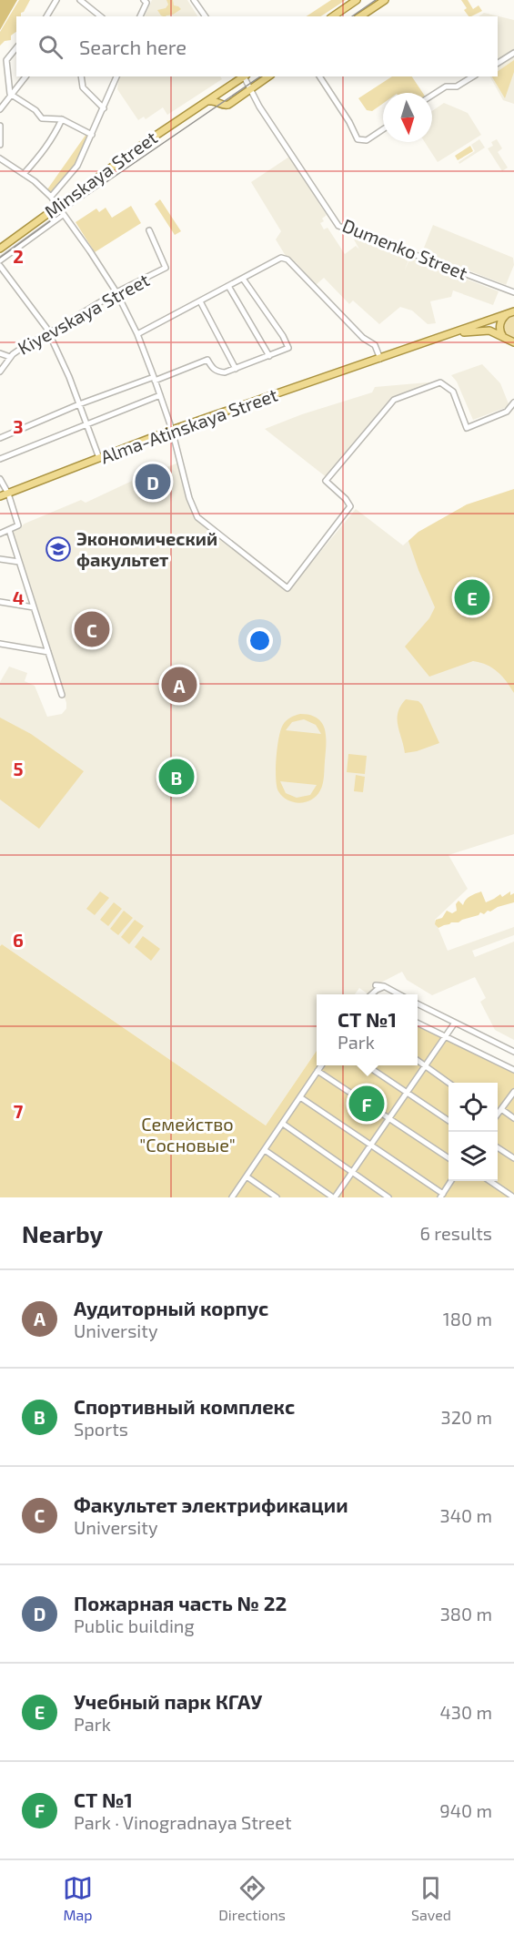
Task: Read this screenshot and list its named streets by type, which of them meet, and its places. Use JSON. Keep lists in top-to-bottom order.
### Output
{
  "streets": {
    "main road": ["Minskaya Street", "Alma-Atinskaya Street"],
    "street": ["Dumenko Street", "Kiyevskaya Street"]
  },
  "parks": ["Семейство \"Сосновые\""],
  "places": {
    "school or university": ["Экономический факультет"]
  },
  "north": "bottom",
  "page": {
    "search": "Search here",
    "pins": [
      "D",
      "E",
      "C",
      "A",
      "B",
      "F"
    ],
    "popup": ["СТ №1", "Park"],
    "heading": ["Nearby", "6 results"],
    "list": [
      {
        "mark": "A",
        "name": "Аудиторный корпус",
        "note": "University",
        "value": "180 m"
      },
      {
        "mark": "B",
        "name": "Спортивный комплекс",
        "note": "Sports",
        "value": "320 m"
      },
      {
        "mark": "C",
        "name": "Факультет электрификации",
        "note": "University",
        "value": "340 m"
      },
      {
        "mark": "D",
        "name": "Пожарная часть № 22",
        "note": "Public building",
        "value": "380 m"
      },
      {
        "mark": "E",
        "name": "Учебный парк КГАУ",
        "note": "Park",
        "value": "430 m"
      },
      {
        "mark": "F",
        "name": "СТ №1",
        "note": "Park · Vinogradnaya Street",
        "value": "940 m"
      }
    ],
    "nav": ["Map", "Directions", "Saved"]
  },
  "grid": {
    "rows": [
      "2",
      "3",
      "4",
      "5",
      "6",
      "7"
    ]
  }
}
